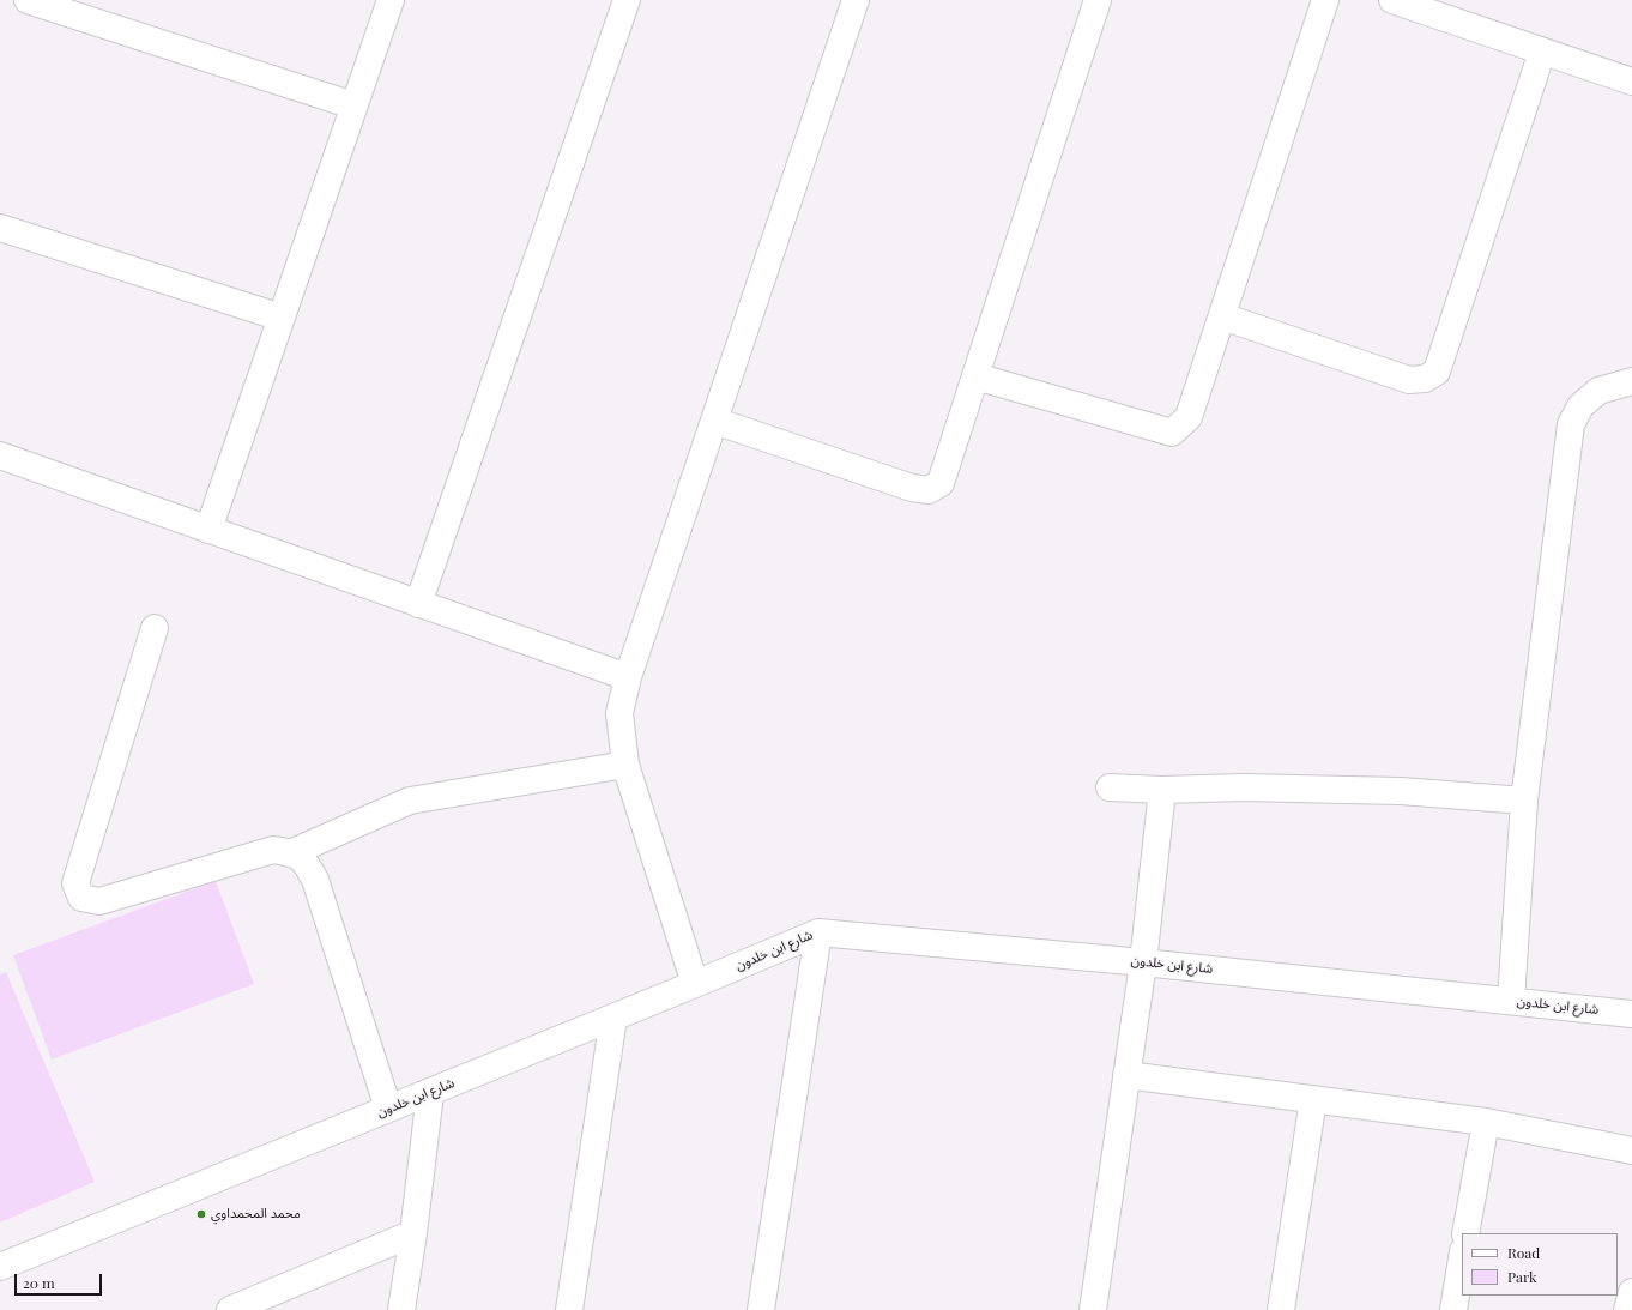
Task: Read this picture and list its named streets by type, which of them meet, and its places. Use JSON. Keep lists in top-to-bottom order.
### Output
{
  "streets": {
    "street": ["شارع ابن خلدون"]
  },
  "places": ["محمد المحمداوي"],
  "legend": ["Road", "Park"],
  "scale_bar": "20 m"
}
